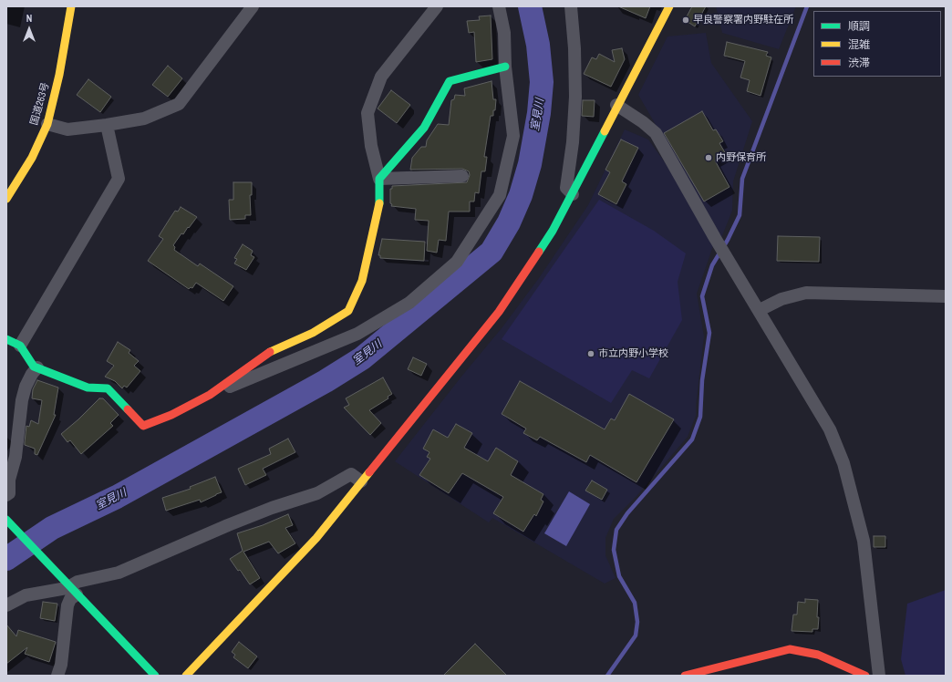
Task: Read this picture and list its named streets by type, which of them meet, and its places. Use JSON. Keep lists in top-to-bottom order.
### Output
{
  "streets": {
    "main road": ["国道263号"]
  },
  "water": ["室見川"],
  "places": ["早良警察署内野駐在所", "内野保育所", "市立内野小学校"],
  "legend": ["順調", "混雑", "渋滞"],
  "north": "top"
}
